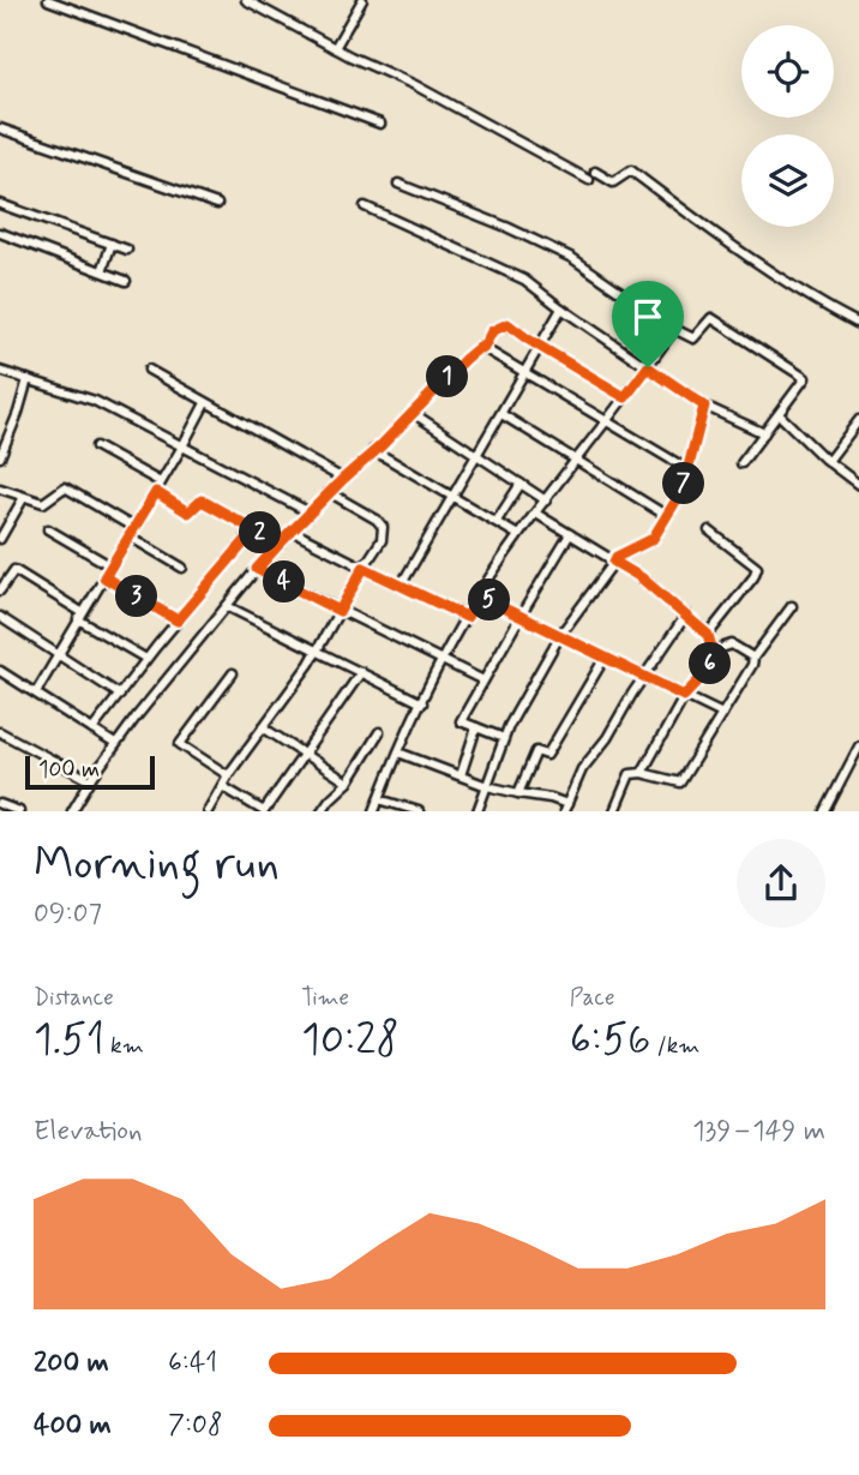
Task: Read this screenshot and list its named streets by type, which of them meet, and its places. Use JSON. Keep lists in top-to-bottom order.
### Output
{
  "scale_bar": "100 m",
  "page": {
    "pins": [
      "1",
      "7",
      "2",
      "4",
      "3",
      "5",
      "6"
    ],
    "scale": "100 m",
    "heading": ["Morning run", "09:07"],
    "stats": [
      ["Distance", "1.51 km"],
      ["Time", "10:28"],
      ["Pace", "6:56 /km"]
    ],
    "chart": ["Elevation", "139–149 m"],
    "list": [
      {
        "name": "200 m",
        "note": "6:41"
      },
      {
        "name": "400 m",
        "note": "7:08"
      }
    ]
  }
}
